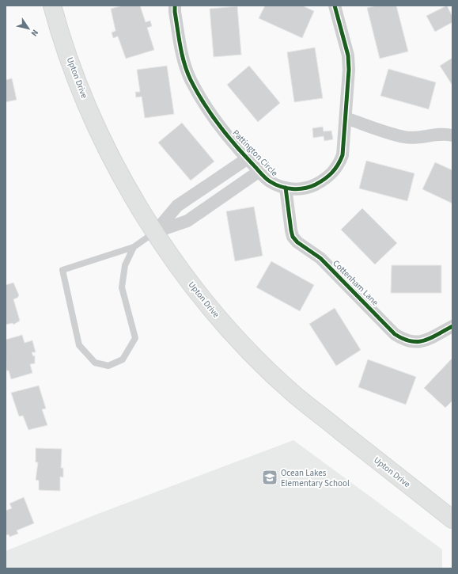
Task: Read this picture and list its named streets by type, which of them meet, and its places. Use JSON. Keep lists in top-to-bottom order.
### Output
{
  "streets": {
    "main road": ["Upton Drive"],
    "street": ["Pattington Circle", "Cottenham Lane"]
  },
  "crossings": [
    ["Upton Drive", "Pattington Circle"],
    ["Pattington Circle", "Cottenham Lane"]
  ],
  "places": {
    "school or university": ["Ocean Lakes Elementary School"]
  },
  "north": "bottom right"
}
